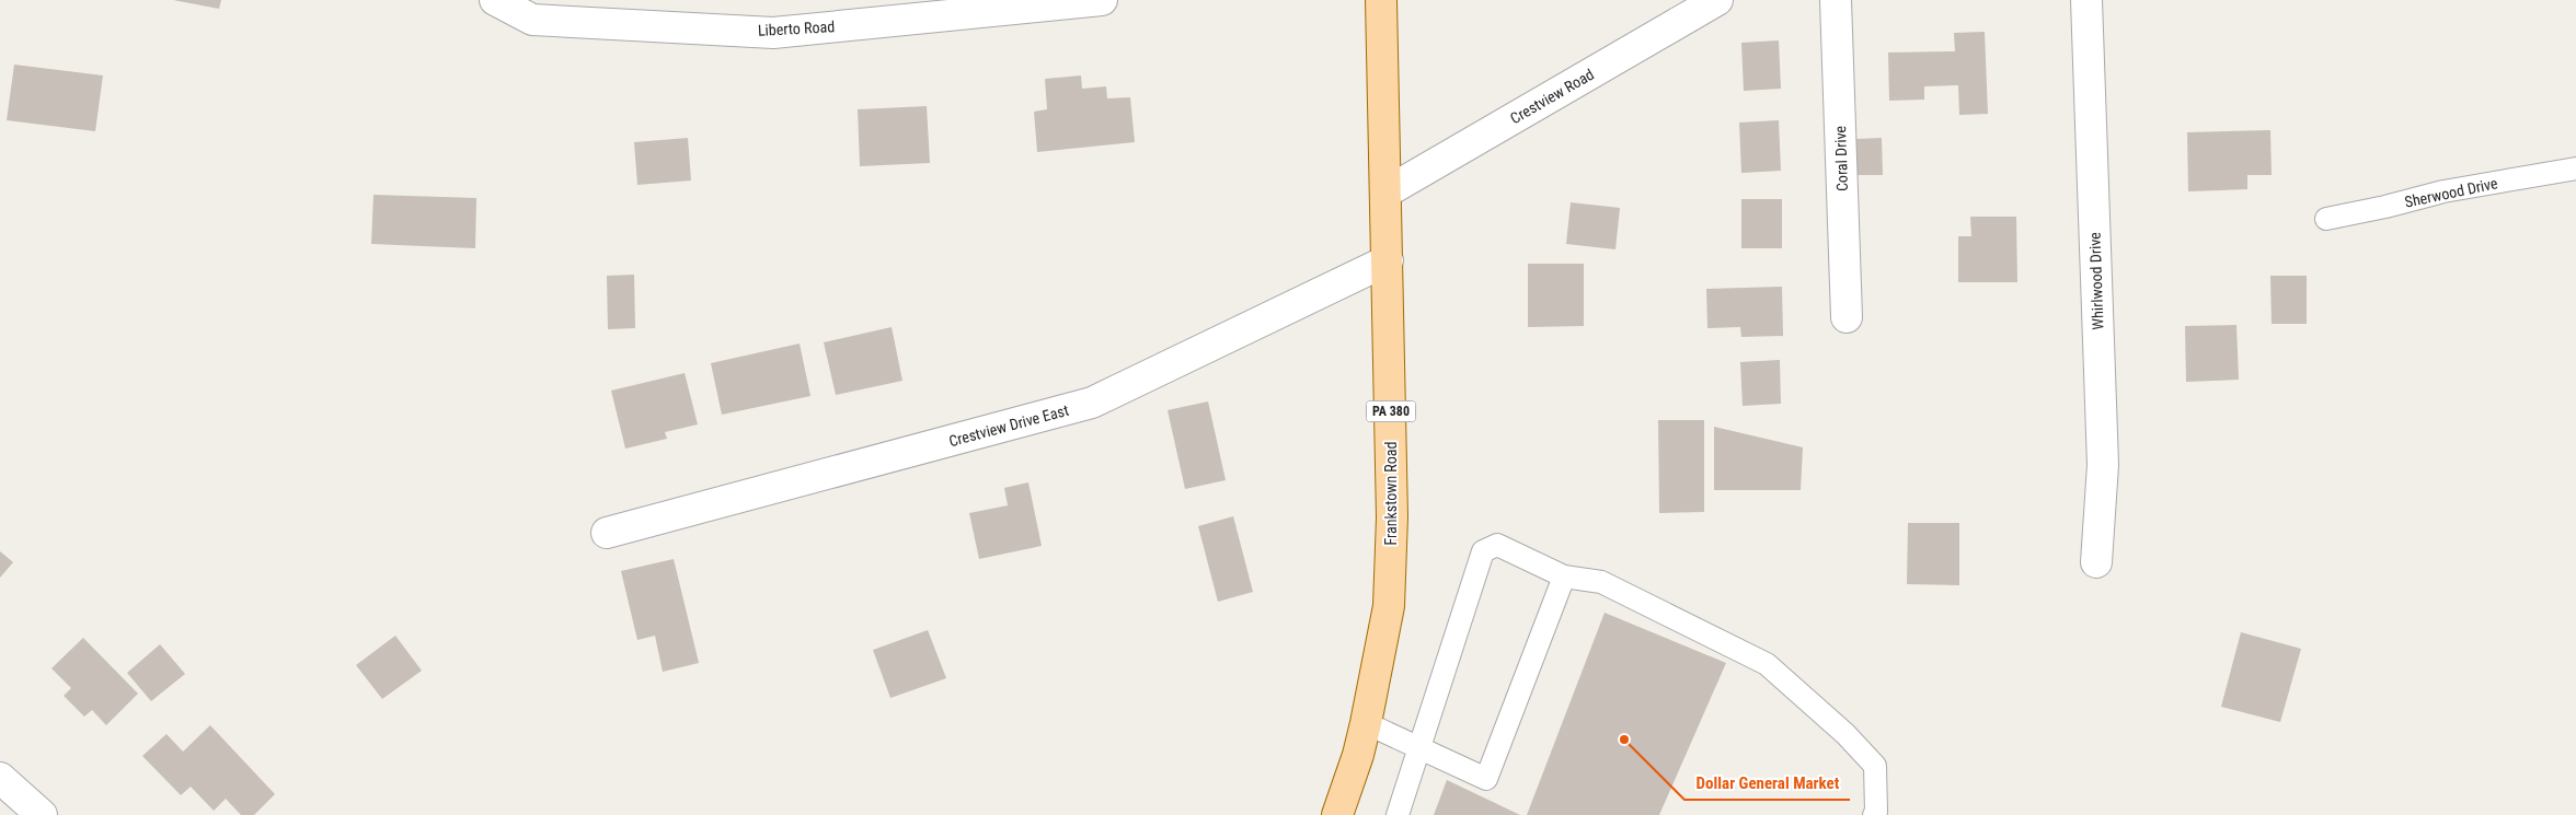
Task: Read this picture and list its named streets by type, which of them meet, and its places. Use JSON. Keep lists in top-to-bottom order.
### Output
{
  "streets": {
    "main road": ["PA 380", "Frankstown Road"],
    "street": [
      "Liberto Road",
      "Crestview Road",
      "Coral Drive",
      "Whirlwood Drive",
      "Crestview Drive East"
    ],
    "lane": ["Sherwood Drive"]
  },
  "crossings": [
    ["Crestview Road", "Frankstown Road"],
    ["Crestview Drive East", "Frankstown Road"]
  ],
  "places": ["Dollar General Market"]
}
